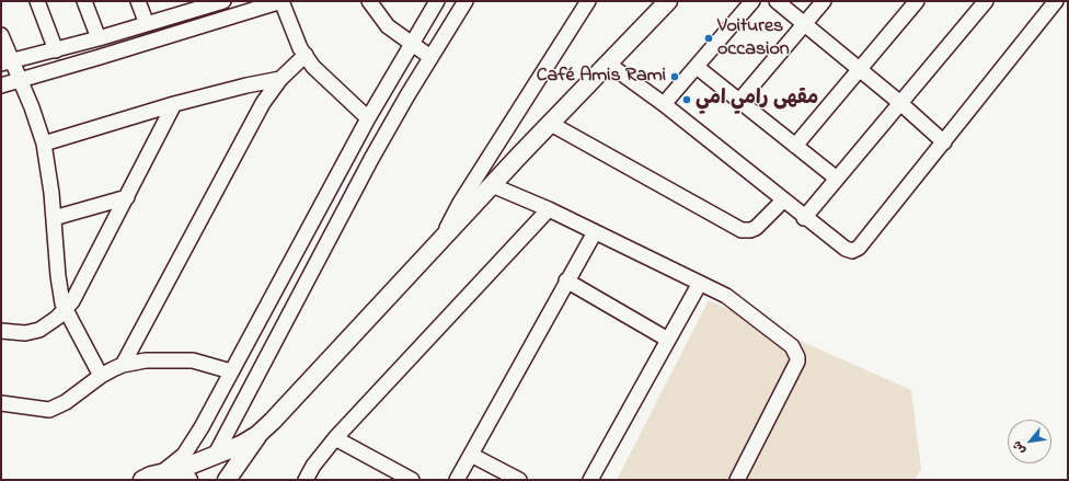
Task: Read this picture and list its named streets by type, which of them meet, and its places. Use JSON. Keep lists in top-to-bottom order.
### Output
{
  "places": ["Voitures occasion", "Café Amis Rami", "مقهى رامي امي"],
  "north": "bottom left"
}
